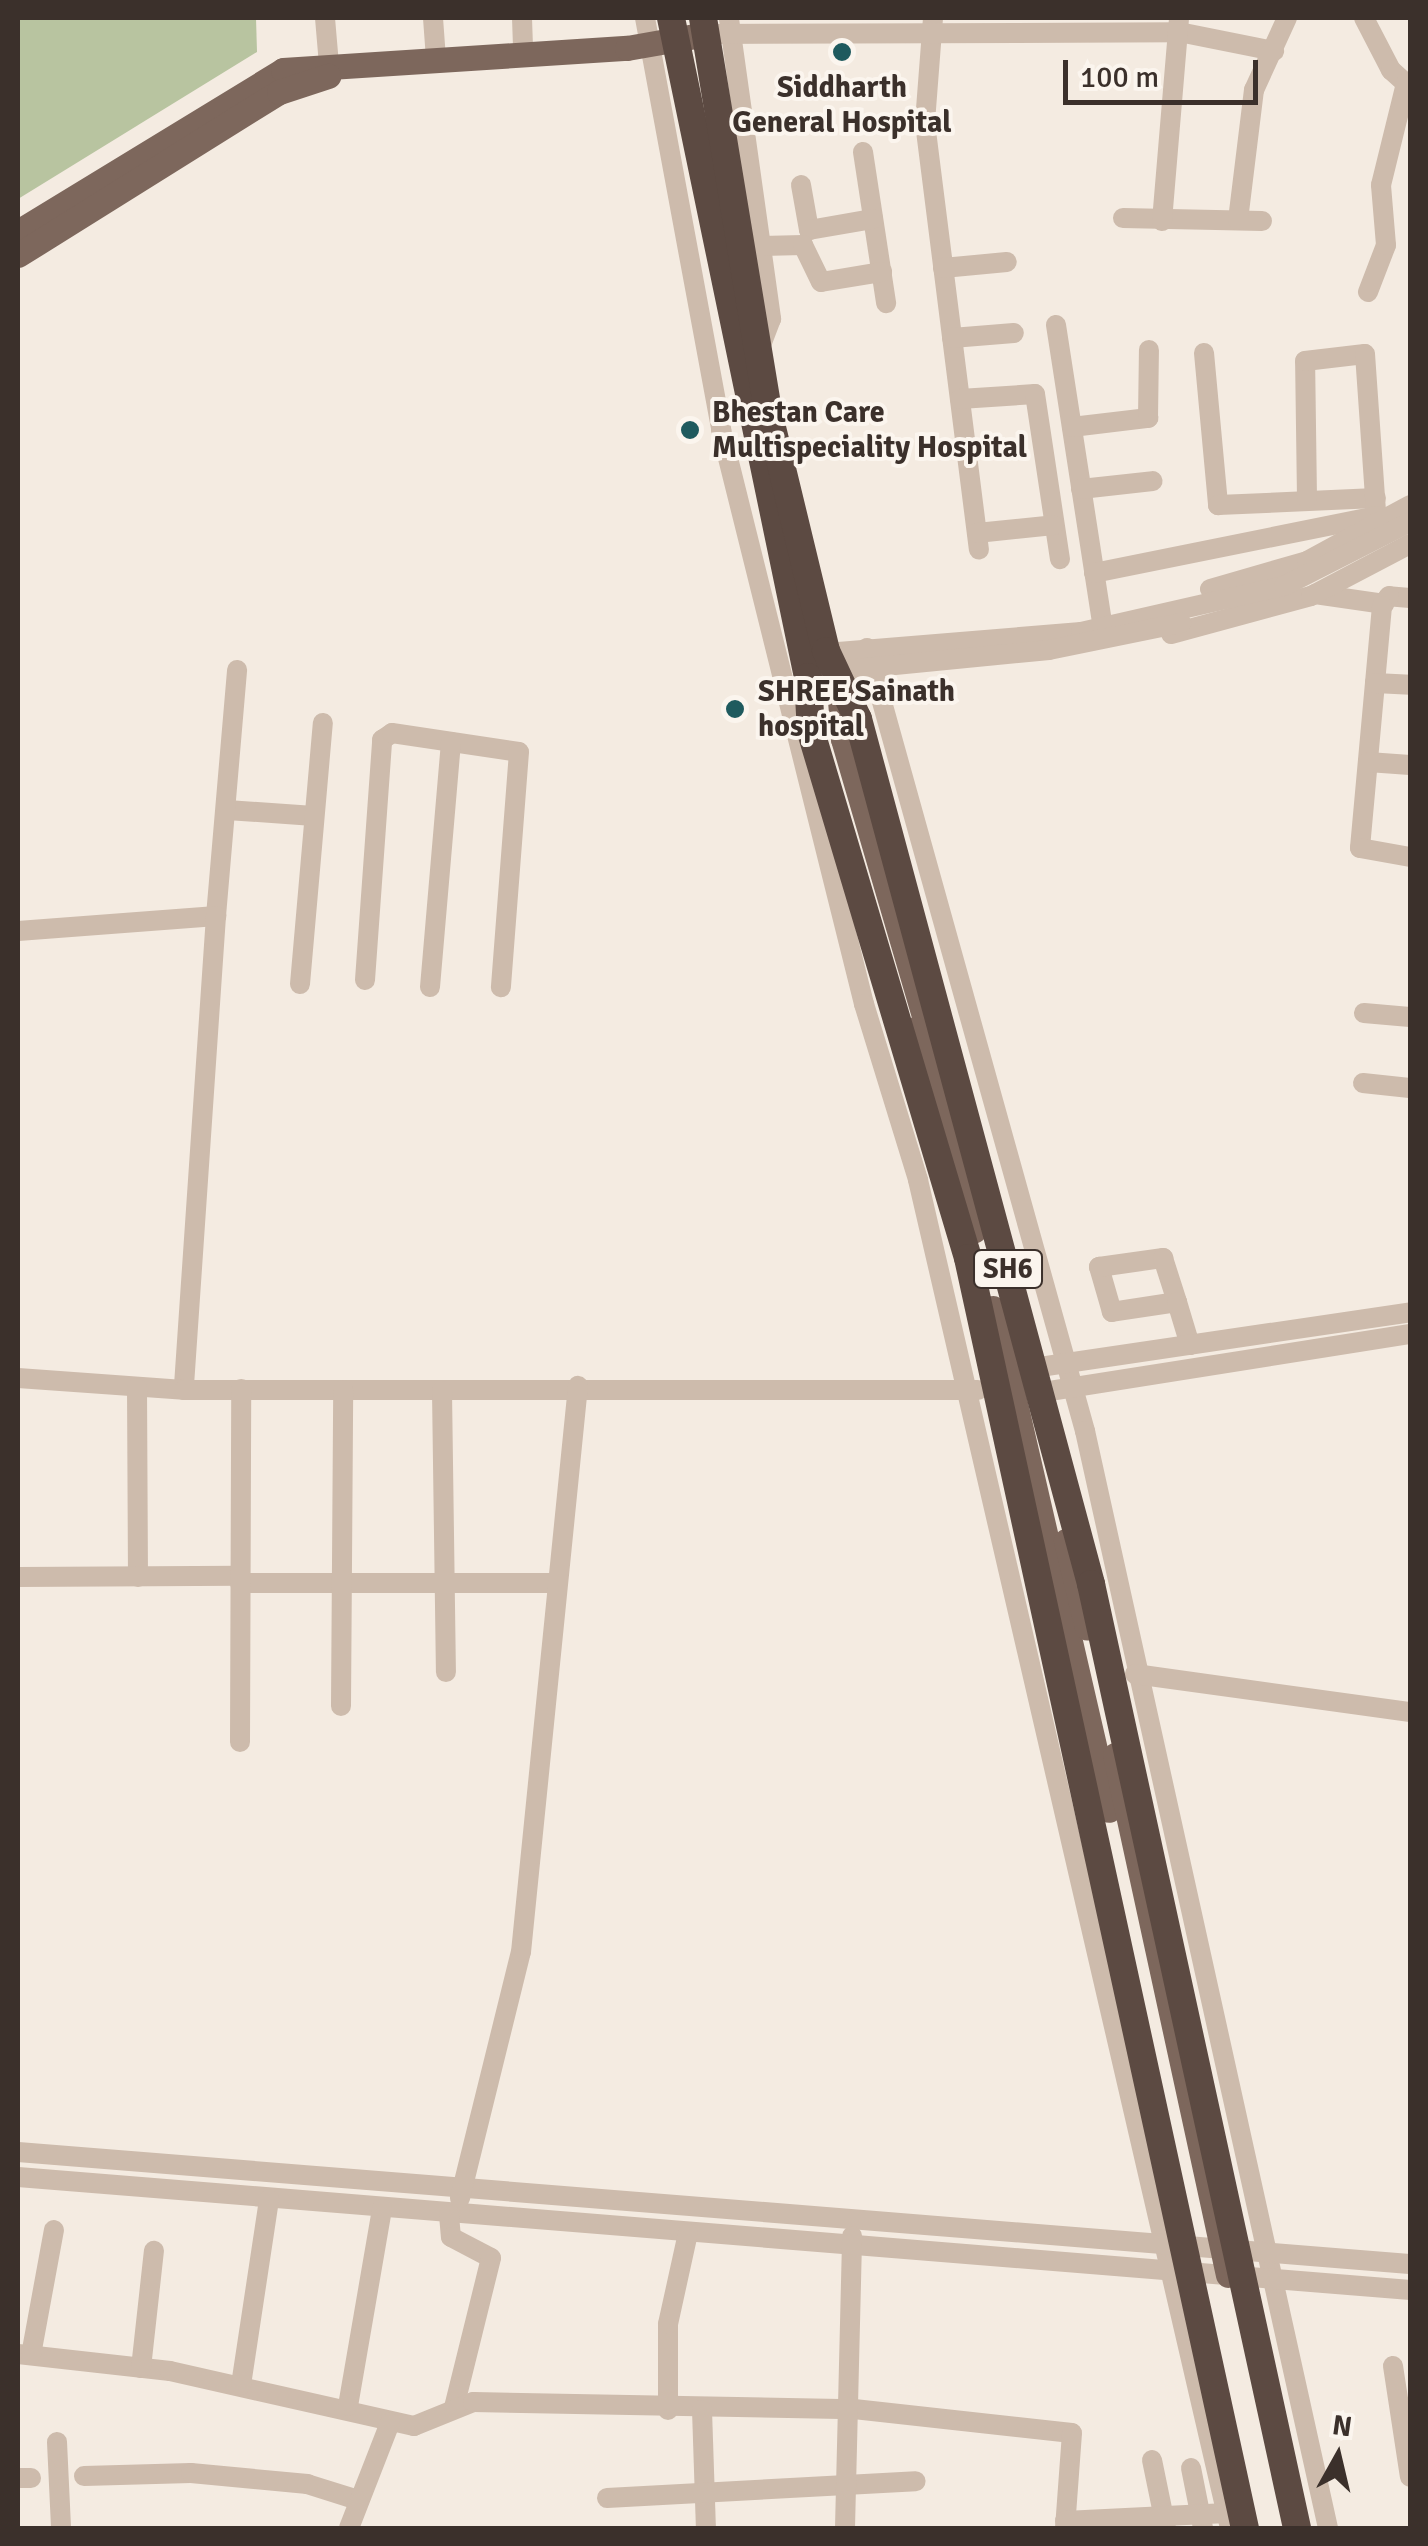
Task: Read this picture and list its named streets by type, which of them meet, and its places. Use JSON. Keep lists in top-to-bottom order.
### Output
{
  "streets": {
    "highway": ["SH6"]
  },
  "places": ["Siddharth General Hospital", "Bhestan Care Multispeciality Hospital", "SHREE Sainath hospital"],
  "scale_bar": "100 m",
  "north": "top"
}
